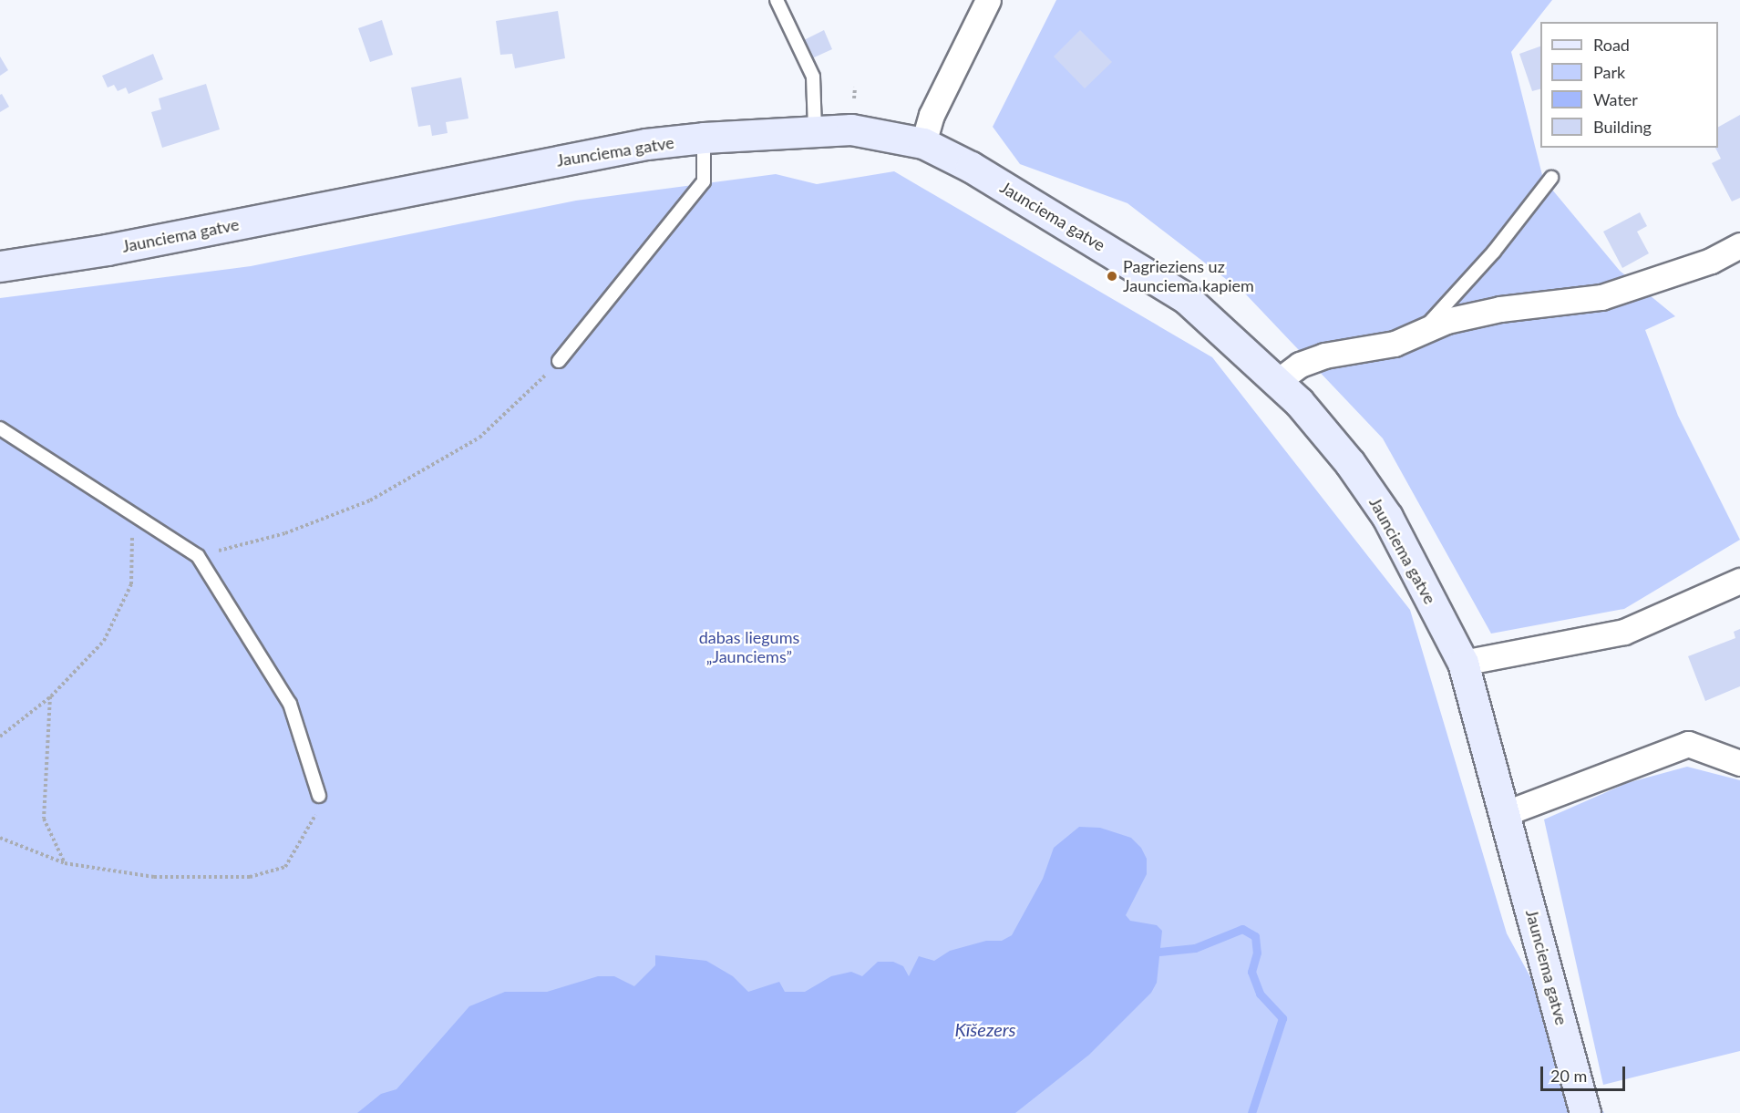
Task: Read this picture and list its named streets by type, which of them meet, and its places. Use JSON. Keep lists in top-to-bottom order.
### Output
{
  "streets": {
    "main road": ["Jaunciema gatve"]
  },
  "water": ["Ķīšezers"],
  "parks": ["dabas liegums „Jaunciems”"],
  "places": ["Pagrieziens uz Jaunciema kapiem"],
  "legend": [
    "Road",
    "Park",
    "Water",
    "Building"
  ],
  "scale_bar": "20 m"
}
